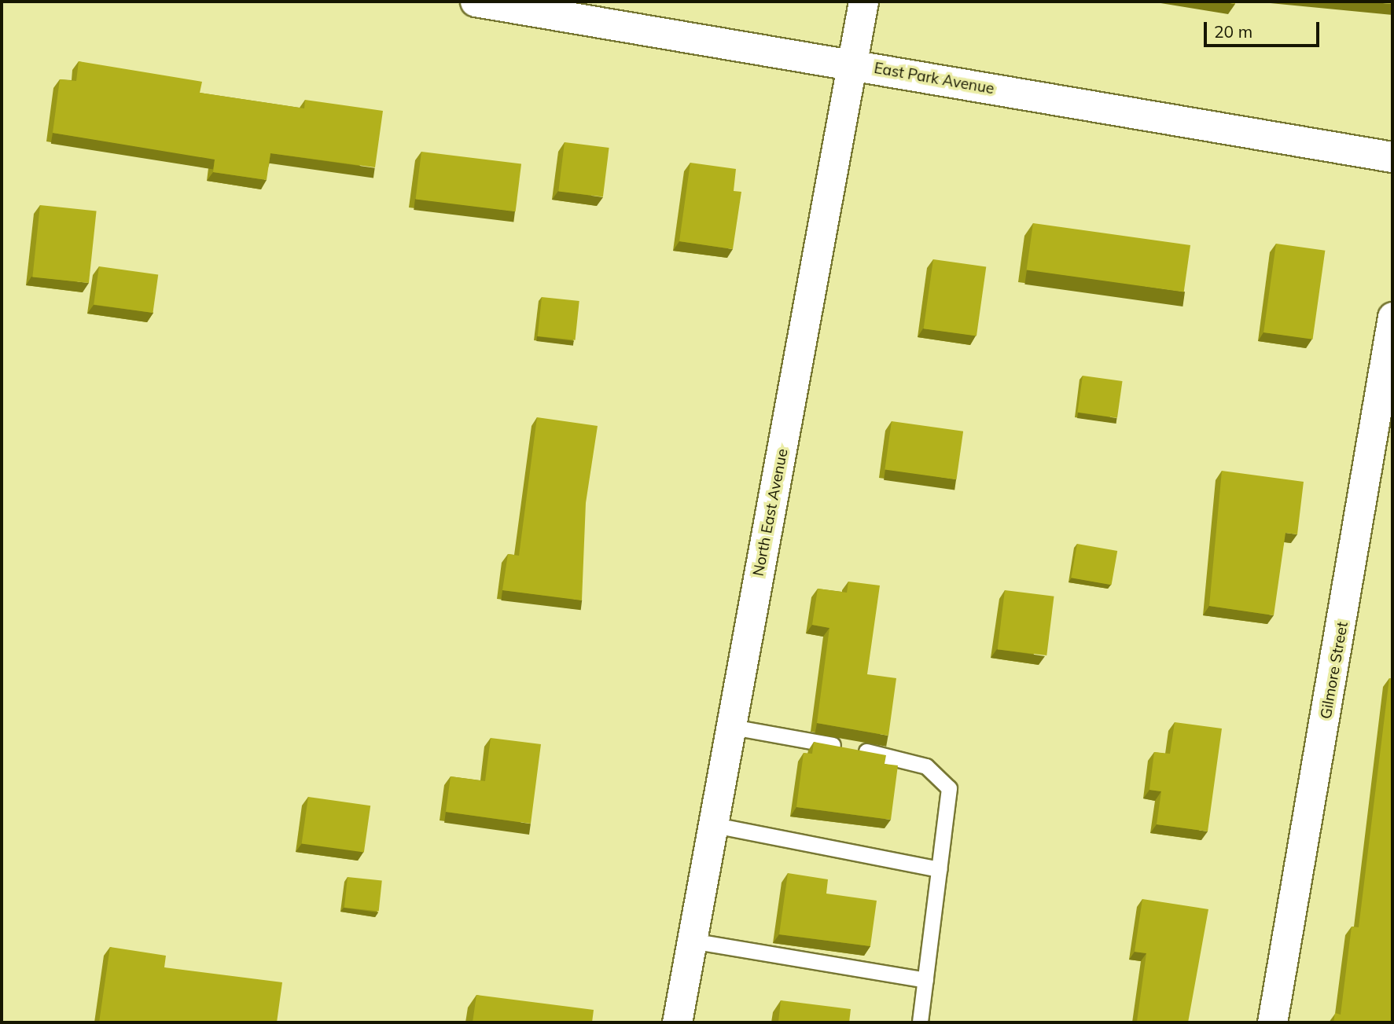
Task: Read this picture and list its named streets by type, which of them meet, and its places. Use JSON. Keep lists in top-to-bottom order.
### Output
{
  "streets": {
    "main road": ["East Park Avenue"],
    "street": ["North East Avenue", "Gilmore Street"]
  },
  "crossings": [
    ["East Park Avenue", "North East Avenue"]
  ],
  "scale_bar": "20 m"
}
